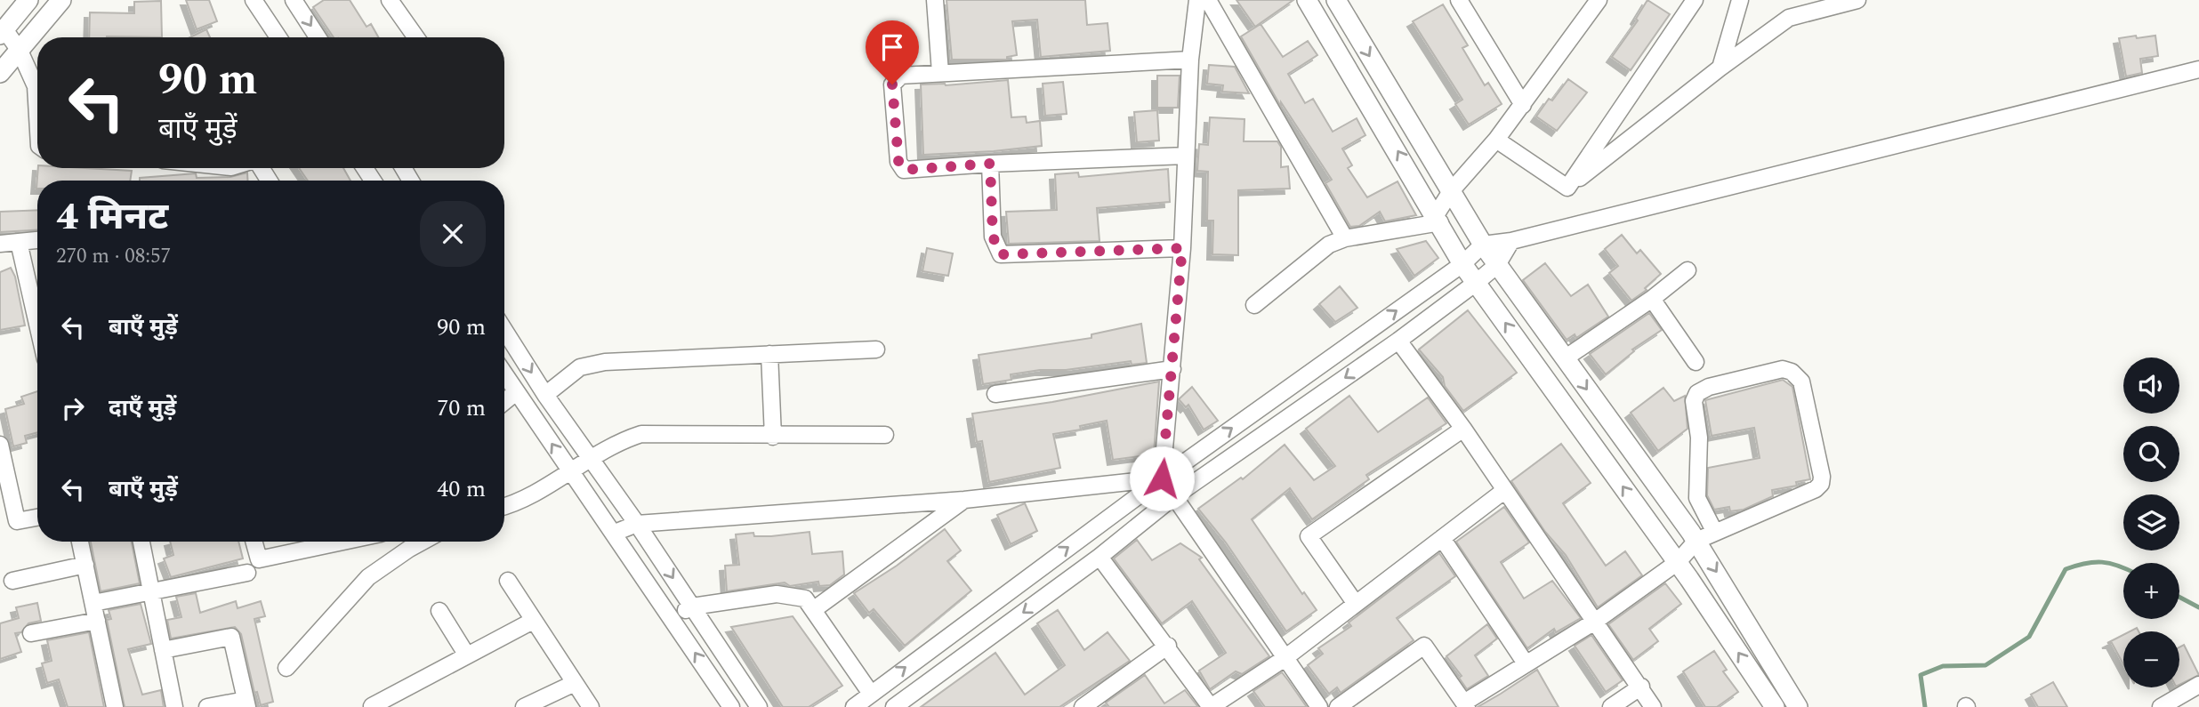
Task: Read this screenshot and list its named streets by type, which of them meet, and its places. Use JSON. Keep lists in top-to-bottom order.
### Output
{
  "page": {
    "turn": ["90 m", "बाएँ मुड़ें"],
    "heading": ["4 मिनट", "270 m · 08:57"],
    "list": [
      {
        "name": "बाएँ मुड़ें",
        "value": "90 m"
      },
      {
        "name": "दाएँ मुड़ें",
        "value": "70 m"
      },
      {
        "name": "बाएँ मुड़ें",
        "value": "40 m"
      }
    ],
    "map_buttons": ["+", "−"]
  }
}
